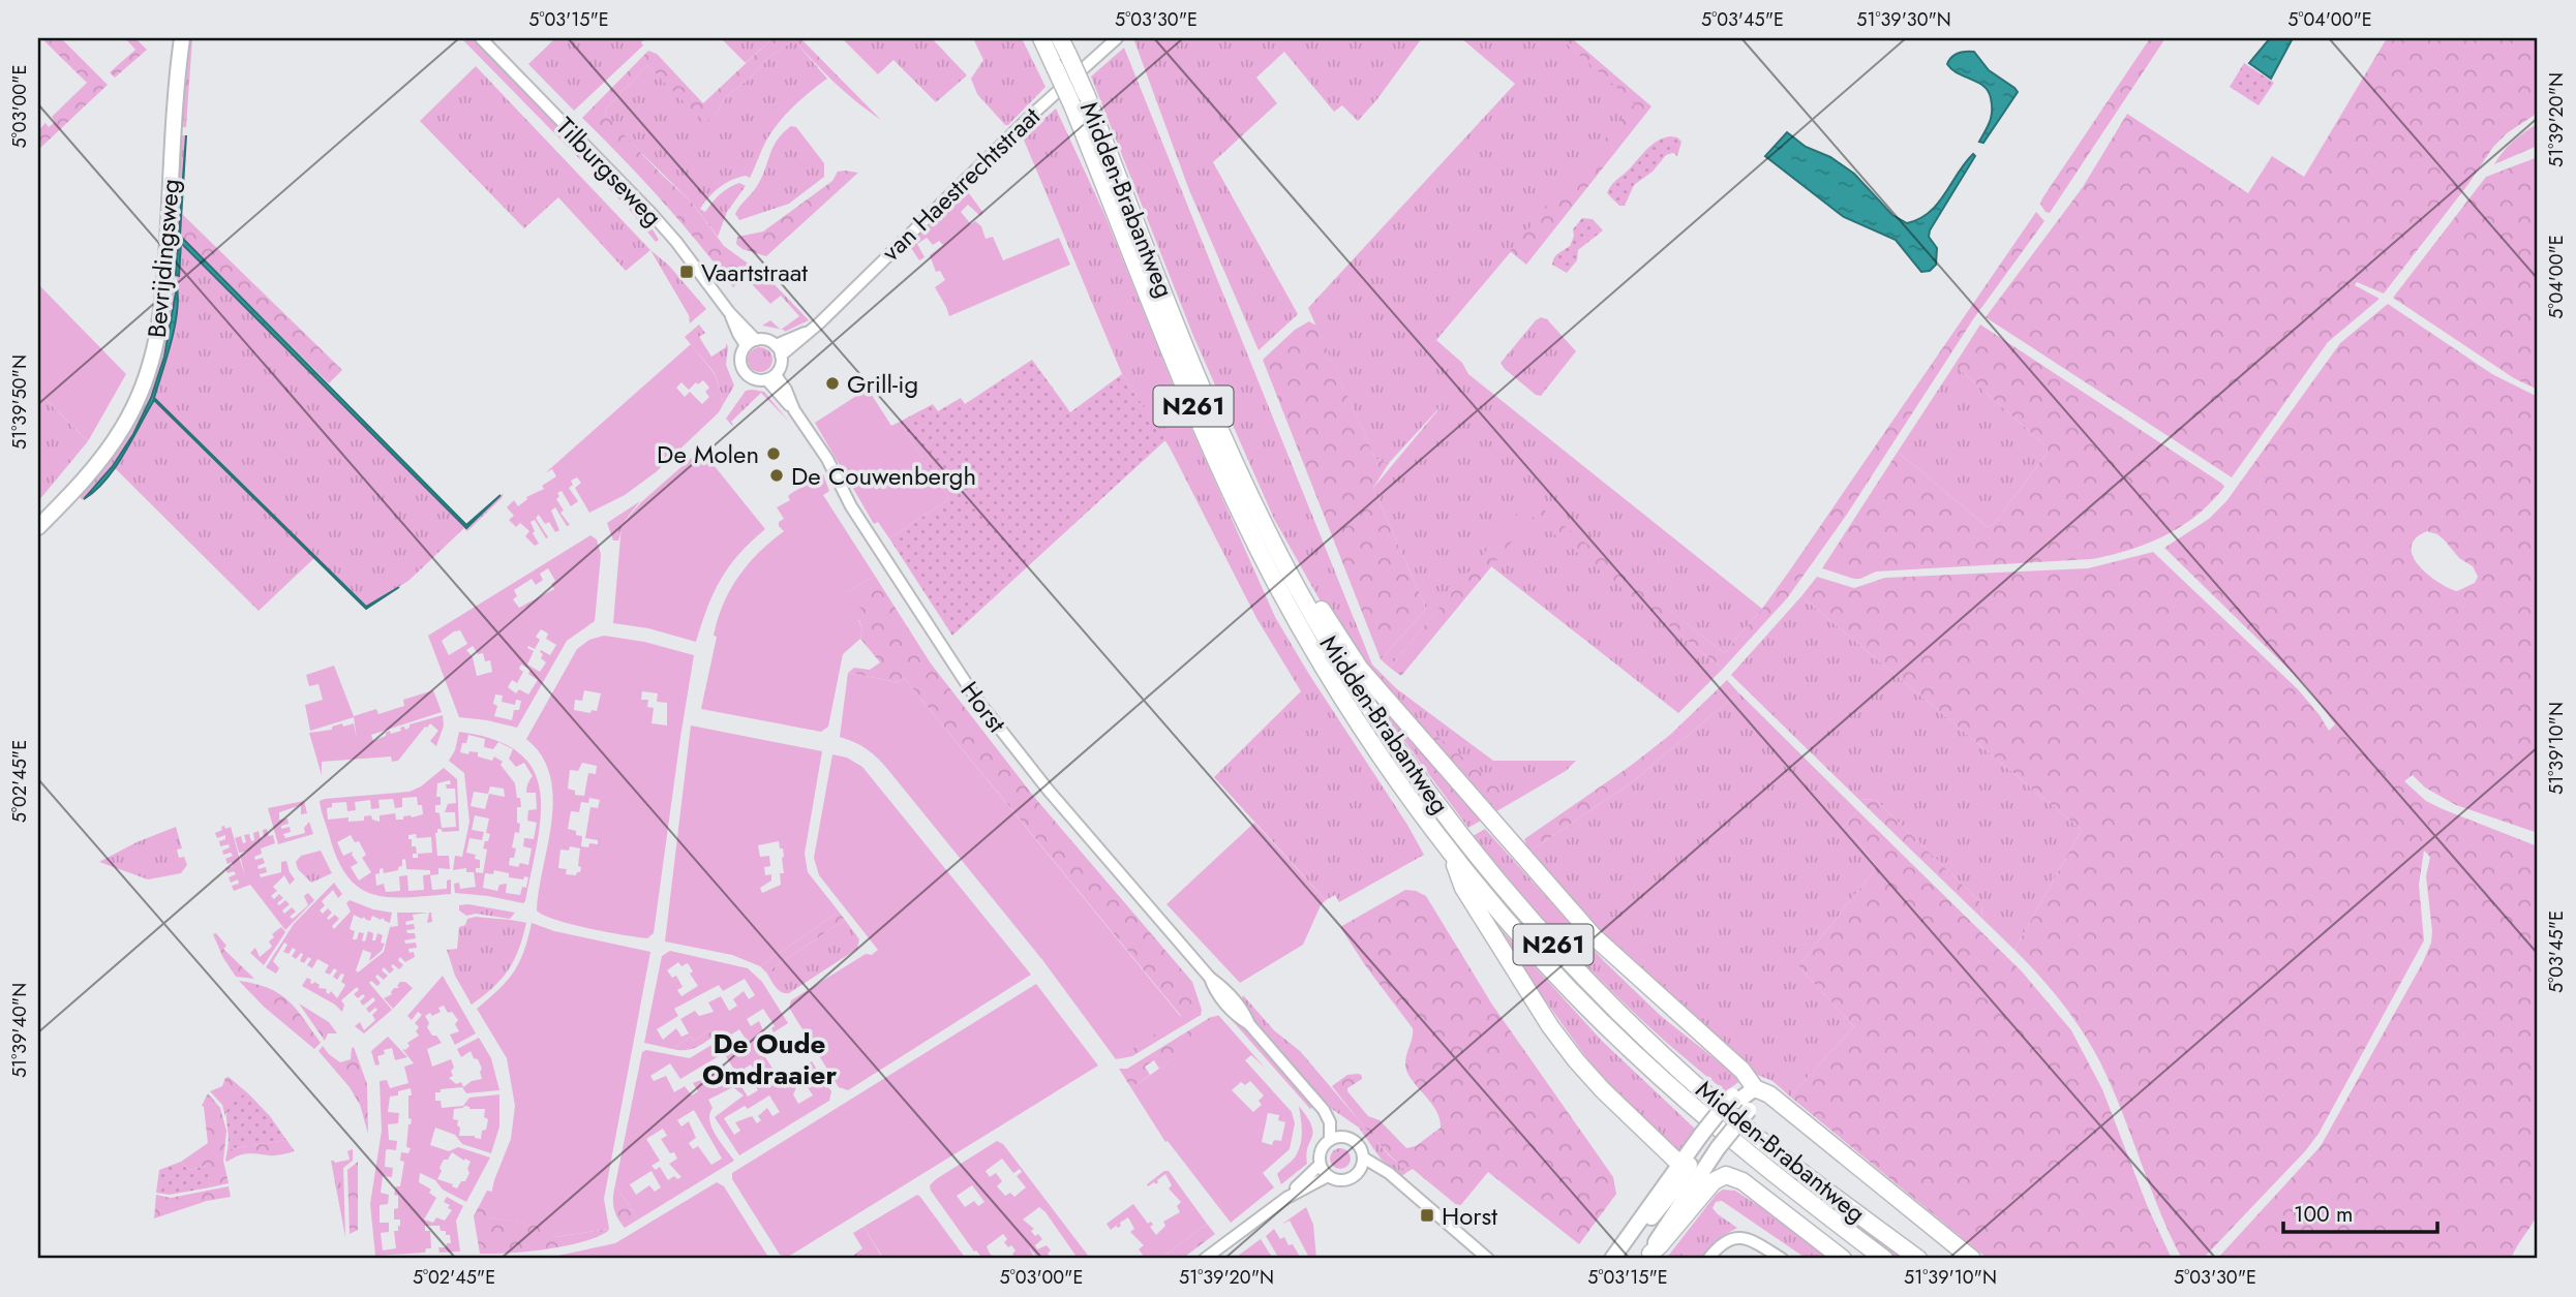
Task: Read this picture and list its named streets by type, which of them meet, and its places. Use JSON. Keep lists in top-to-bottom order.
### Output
{
  "streets": {
    "highway": ["Midden-Brabantweg", "N261"],
    "main road": ["Bevrijdingsweg"],
    "street": ["Tilburgseweg", "van Haestrechtstraat", "Horst"]
  },
  "crossings": [
    ["Tilburgseweg", "van Haestrechtstraat"],
    ["Tilburgseweg", "Horst"],
    ["van Haestrechtstraat", "Horst"],
    ["Midden-Brabantweg", "N261"]
  ],
  "districts": ["De Oude Omdraaier"],
  "places": {
    "transit": ["Vaartstraat", "Horst"],
    "other": ["Grill-ig", "De Molen", "De Couwenbergh"]
  },
  "scale_bar": "100 m",
  "coordinates": [
    "5°03'15\"E",
    "5°03'30\"E",
    "5°03'45\"E",
    "51°39'30\"N",
    "5°04'00\"E",
    "5°03'00\"E",
    "51°39'20\"N",
    "51°39'50\"N",
    "51°39'10\"N",
    "5°02'45\"E",
    "51°39'40\"N"
  ]
}
